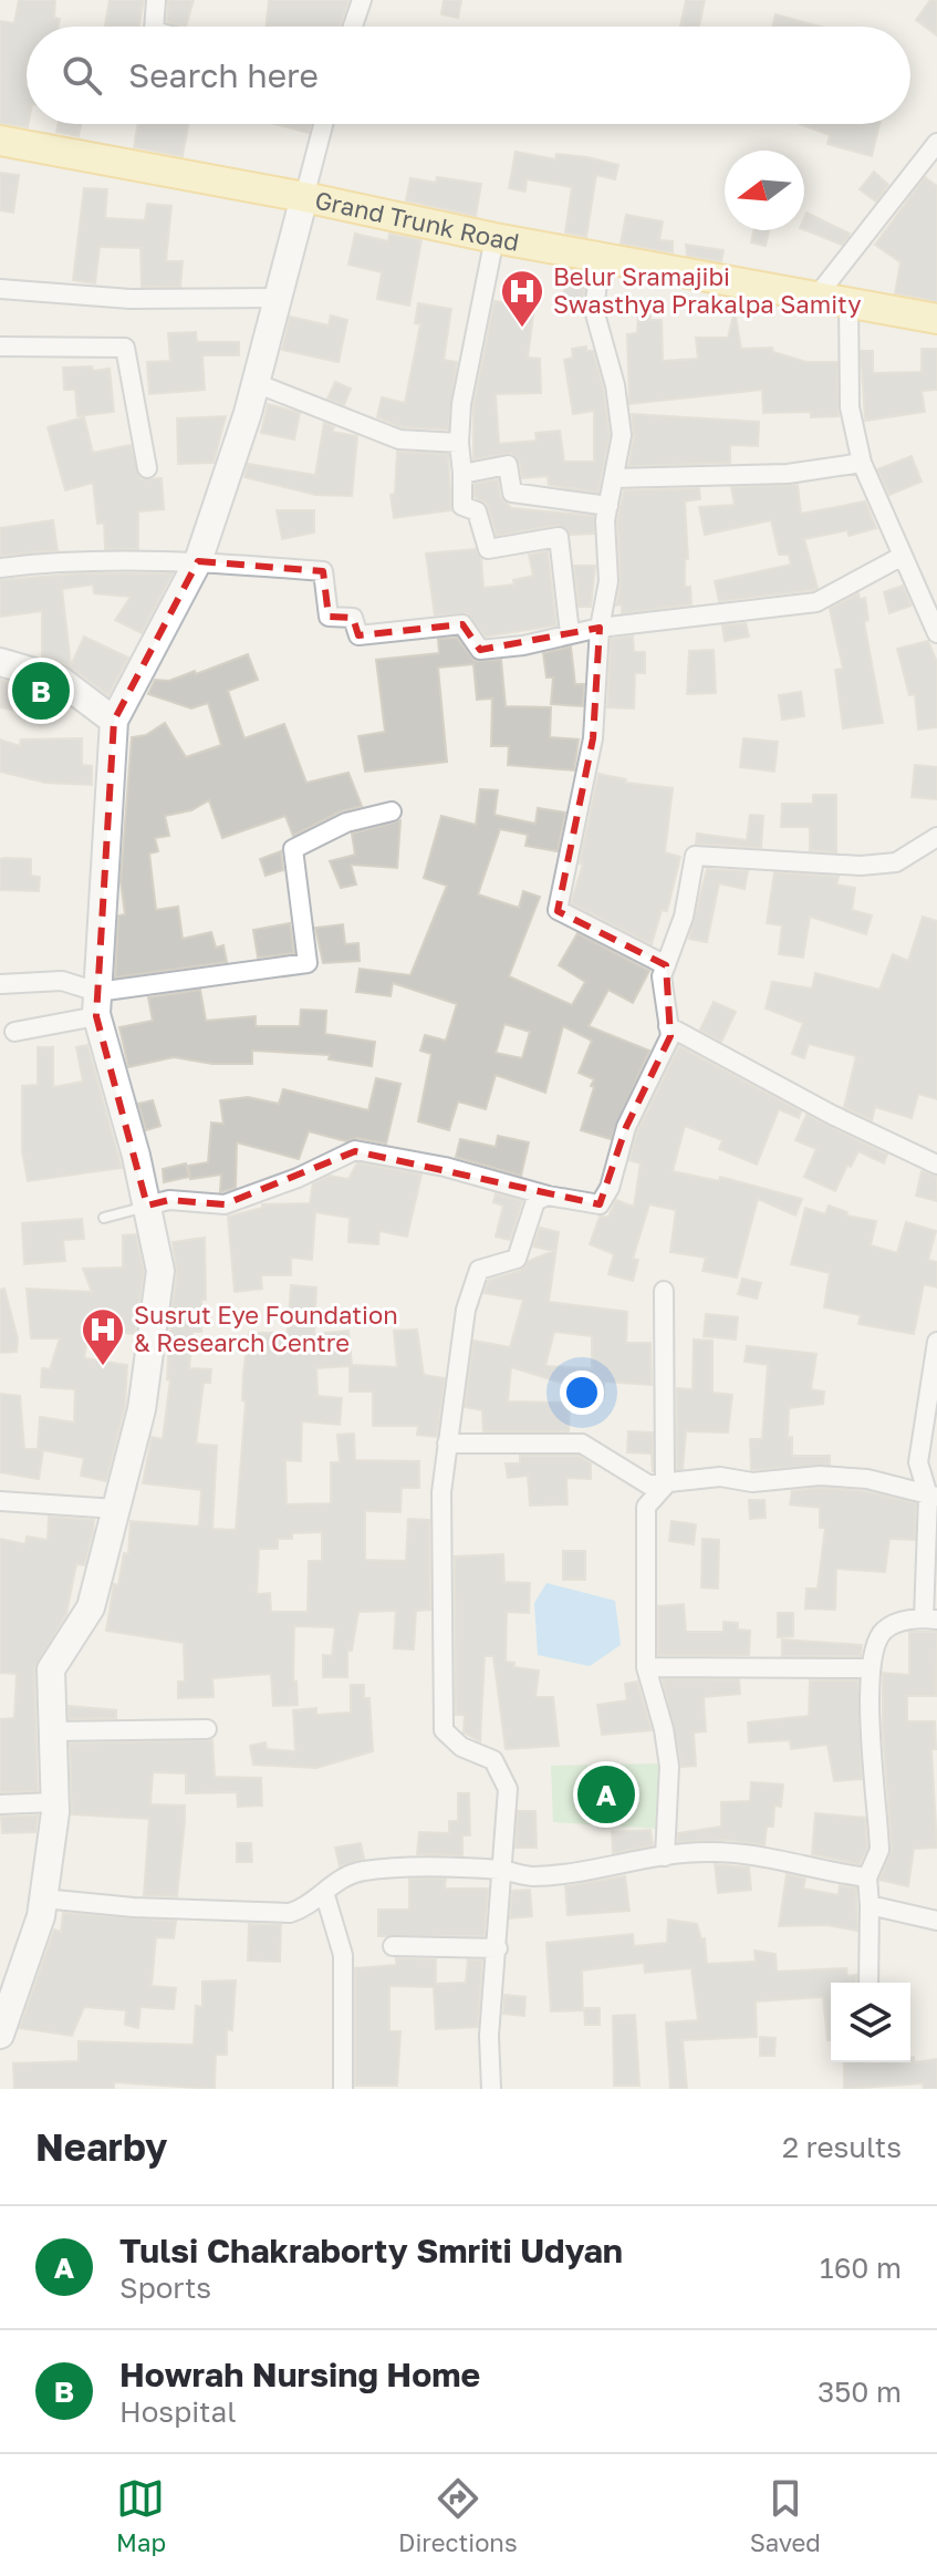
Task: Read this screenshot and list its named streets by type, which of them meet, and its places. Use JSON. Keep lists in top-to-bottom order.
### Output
{
  "streets": {
    "main road": ["Grand Trunk Road"]
  },
  "places": {
    "hospital": ["Belur Sramajibi Swasthya Prakalpa Samity", "Susrut Eye Foundation & Research Centre"]
  },
  "north": "left",
  "page": {
    "search": "Search here",
    "pins": ["B", "A"],
    "heading": ["Nearby", "2 results"],
    "list": [
      {
        "mark": "A",
        "name": "Tulsi Chakraborty Smriti Udyan",
        "note": "Sports",
        "value": "160 m"
      },
      {
        "mark": "B",
        "name": "Howrah Nursing Home",
        "note": "Hospital",
        "value": "350 m"
      }
    ],
    "nav": ["Map", "Directions", "Saved"]
  }
}
